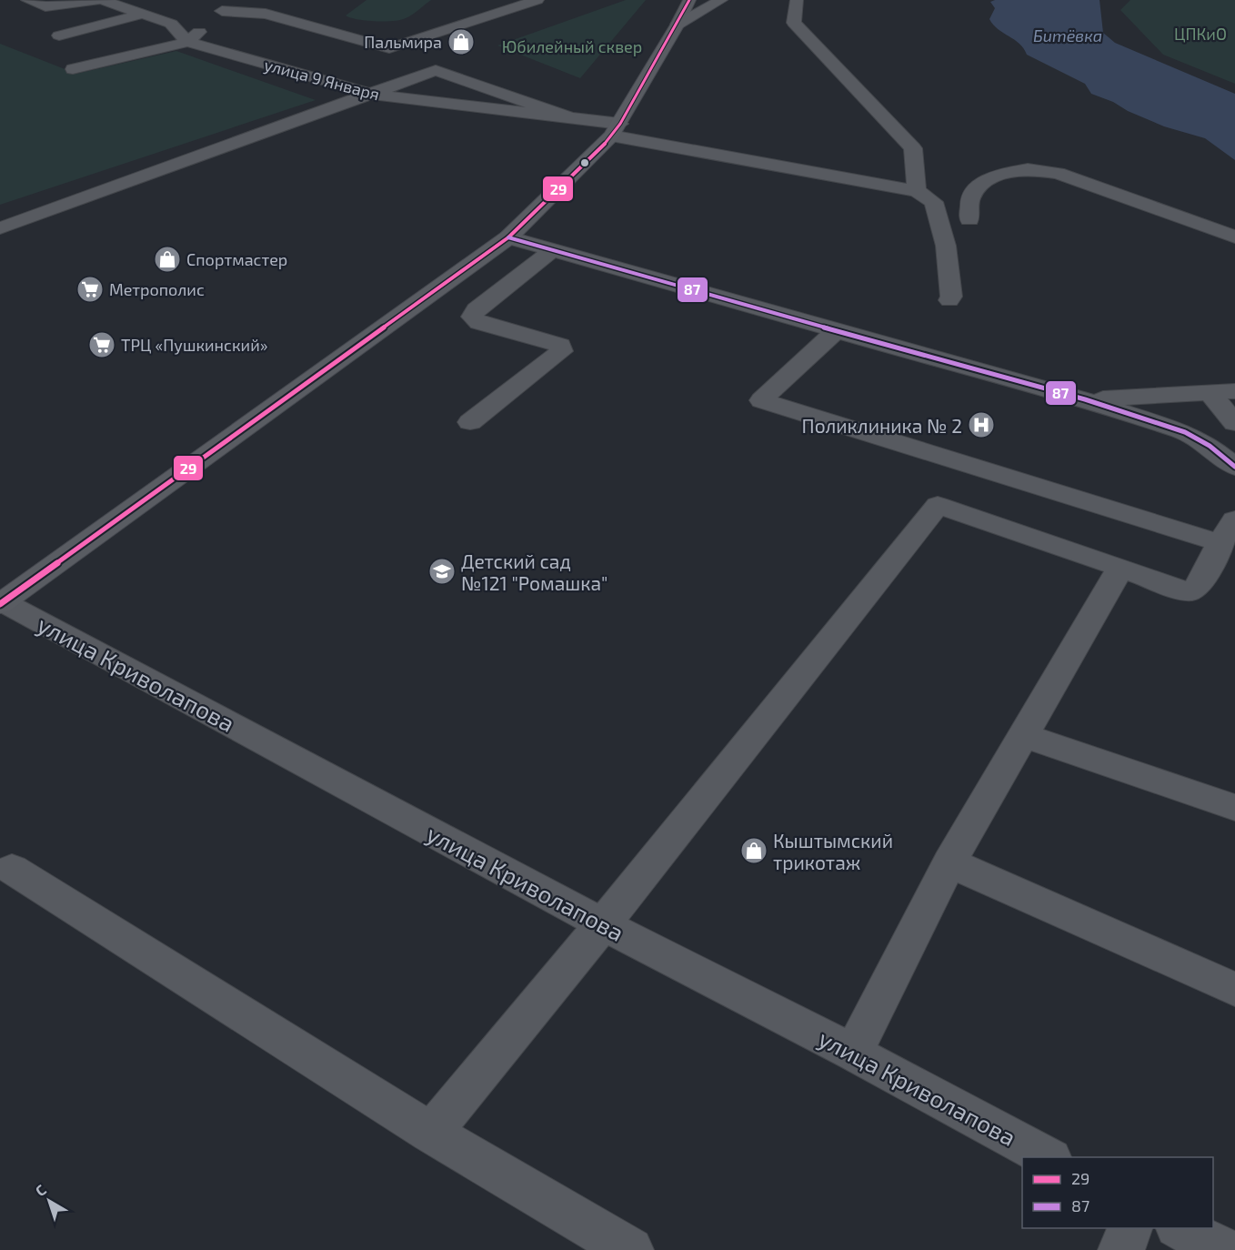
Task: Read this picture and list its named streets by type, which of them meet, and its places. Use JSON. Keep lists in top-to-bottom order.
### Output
{
  "streets": {
    "street": ["улица 9 Января", "улица Криволапова"]
  },
  "water": ["Битёвка"],
  "parks": ["ЦПКиО", "Юбилейный сквер"],
  "places": {
    "shop": ["Пальмира", "Спортмастер", "Кыштымский трикотаж"],
    "supermarket": ["Метрополис", "ТРЦ «Пушкинский»"],
    "hospital": ["Поликлиника № 2"],
    "school or university": ["Детский сад №121 \"Ромашка\""]
  },
  "lines": ["transit line 29", "transit line 87"],
  "legend": ["29", "87"],
  "north": "top left"
}
